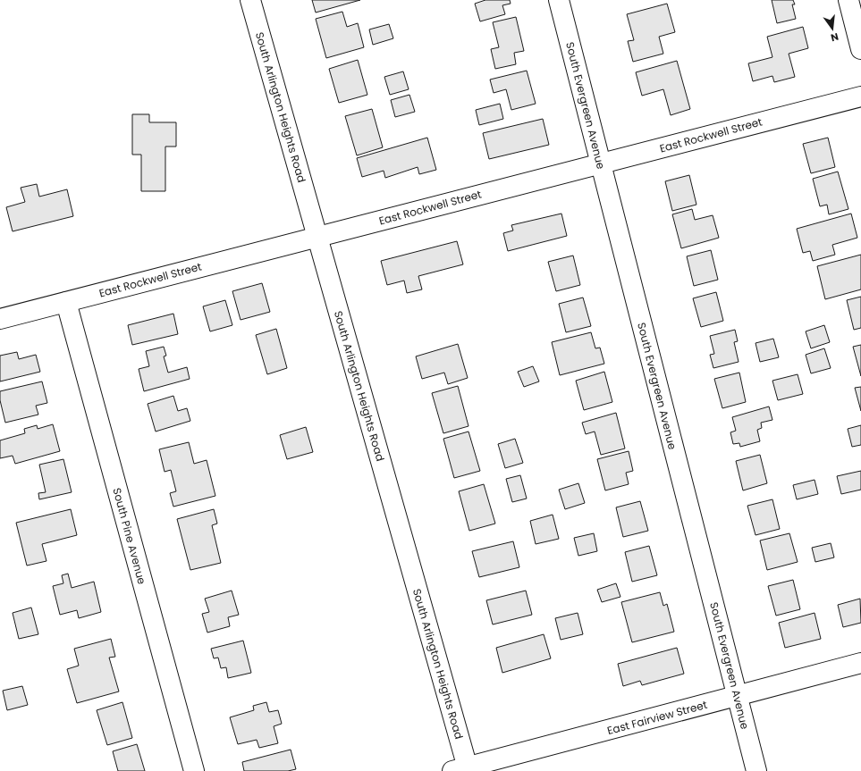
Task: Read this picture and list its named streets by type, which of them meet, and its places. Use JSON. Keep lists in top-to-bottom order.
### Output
{
  "streets": {
    "street": [
      "South Evergreen Avenue",
      "South Arlington Heights Road",
      "East Rockwell Street",
      "South Pine Avenue",
      "East Fairview Street"
    ]
  },
  "crossings": [
    ["South Evergreen Avenue", "East Rockwell Street"],
    ["South Evergreen Avenue", "East Fairview Street"],
    ["South Arlington Heights Road", "East Rockwell Street"],
    ["South Arlington Heights Road", "East Fairview Street"],
    ["East Rockwell Street", "South Pine Avenue"]
  ],
  "north": "bottom"
}
